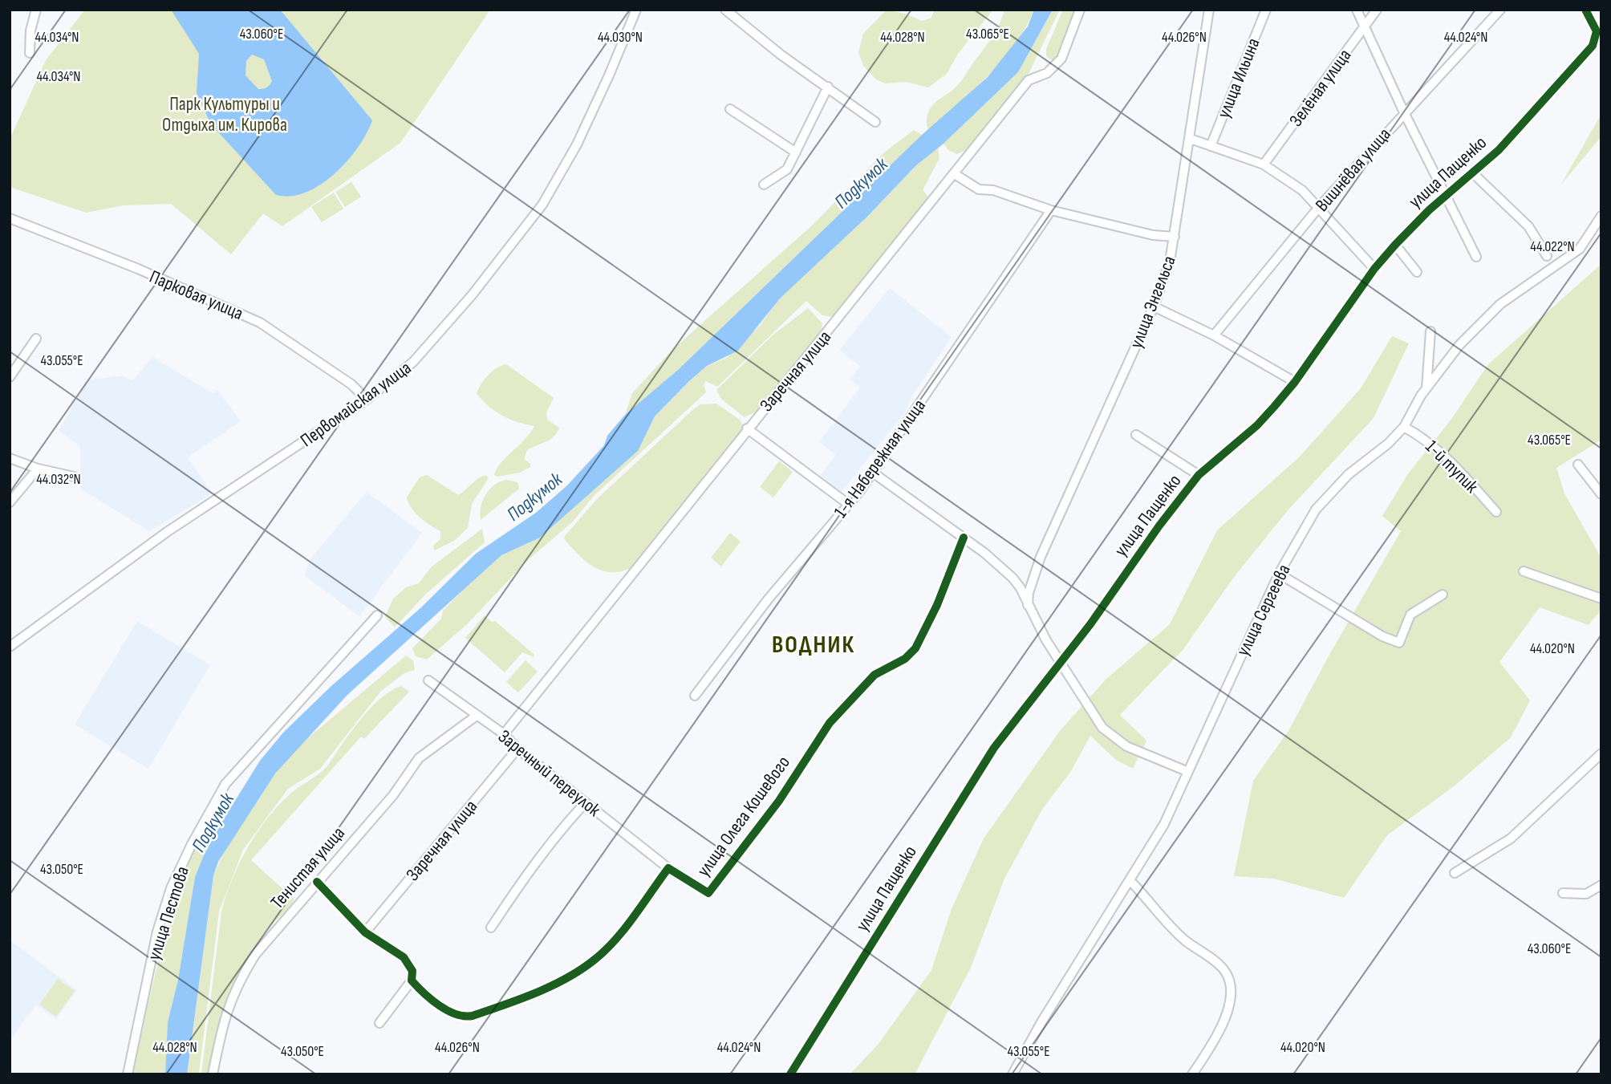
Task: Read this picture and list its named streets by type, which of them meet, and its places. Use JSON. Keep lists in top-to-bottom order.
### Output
{
  "streets": {
    "street": [
      "улица Ильина",
      "Зелёная улица",
      "Вишнёвая улица",
      "улица Пащенко",
      "Парковая улица",
      "улица Энгельса",
      "Заречная улица",
      "Первомайская улица",
      "1-я Набережная улица",
      "1-й тупик",
      "улица Сергеева",
      "Заречный переулок",
      "улица Олега Кошевого",
      "Тенистая улица",
      "улица Пестова"
    ]
  },
  "crossings": [
    ["Парковая улица", "Первомайская улица"],
    ["Заречная улица", "Заречный переулок"],
    ["Заречная улица", "улица Олега Кошевого"],
    ["1-й тупик", "улица Сергеева"],
    ["Заречный переулок", "улица Олега Кошевого"],
    ["Заречный переулок", "Тенистая улица"],
    ["улица Олега Кошевого", "Тенистая улица"]
  ],
  "districts": ["ВОДНИК"],
  "water": ["Подкумок"],
  "parks": ["Парк Культуры и Отдыха им. Кирова"],
  "coordinates": [
    "43.060°E",
    "43.065°E",
    "44.034°N",
    "44.030°N",
    "44.028°N",
    "44.026°N",
    "44.024°N",
    "44.022°N",
    "43.055°E",
    "44.032°N",
    "44.020°N",
    "43.050°E"
  ]
}
